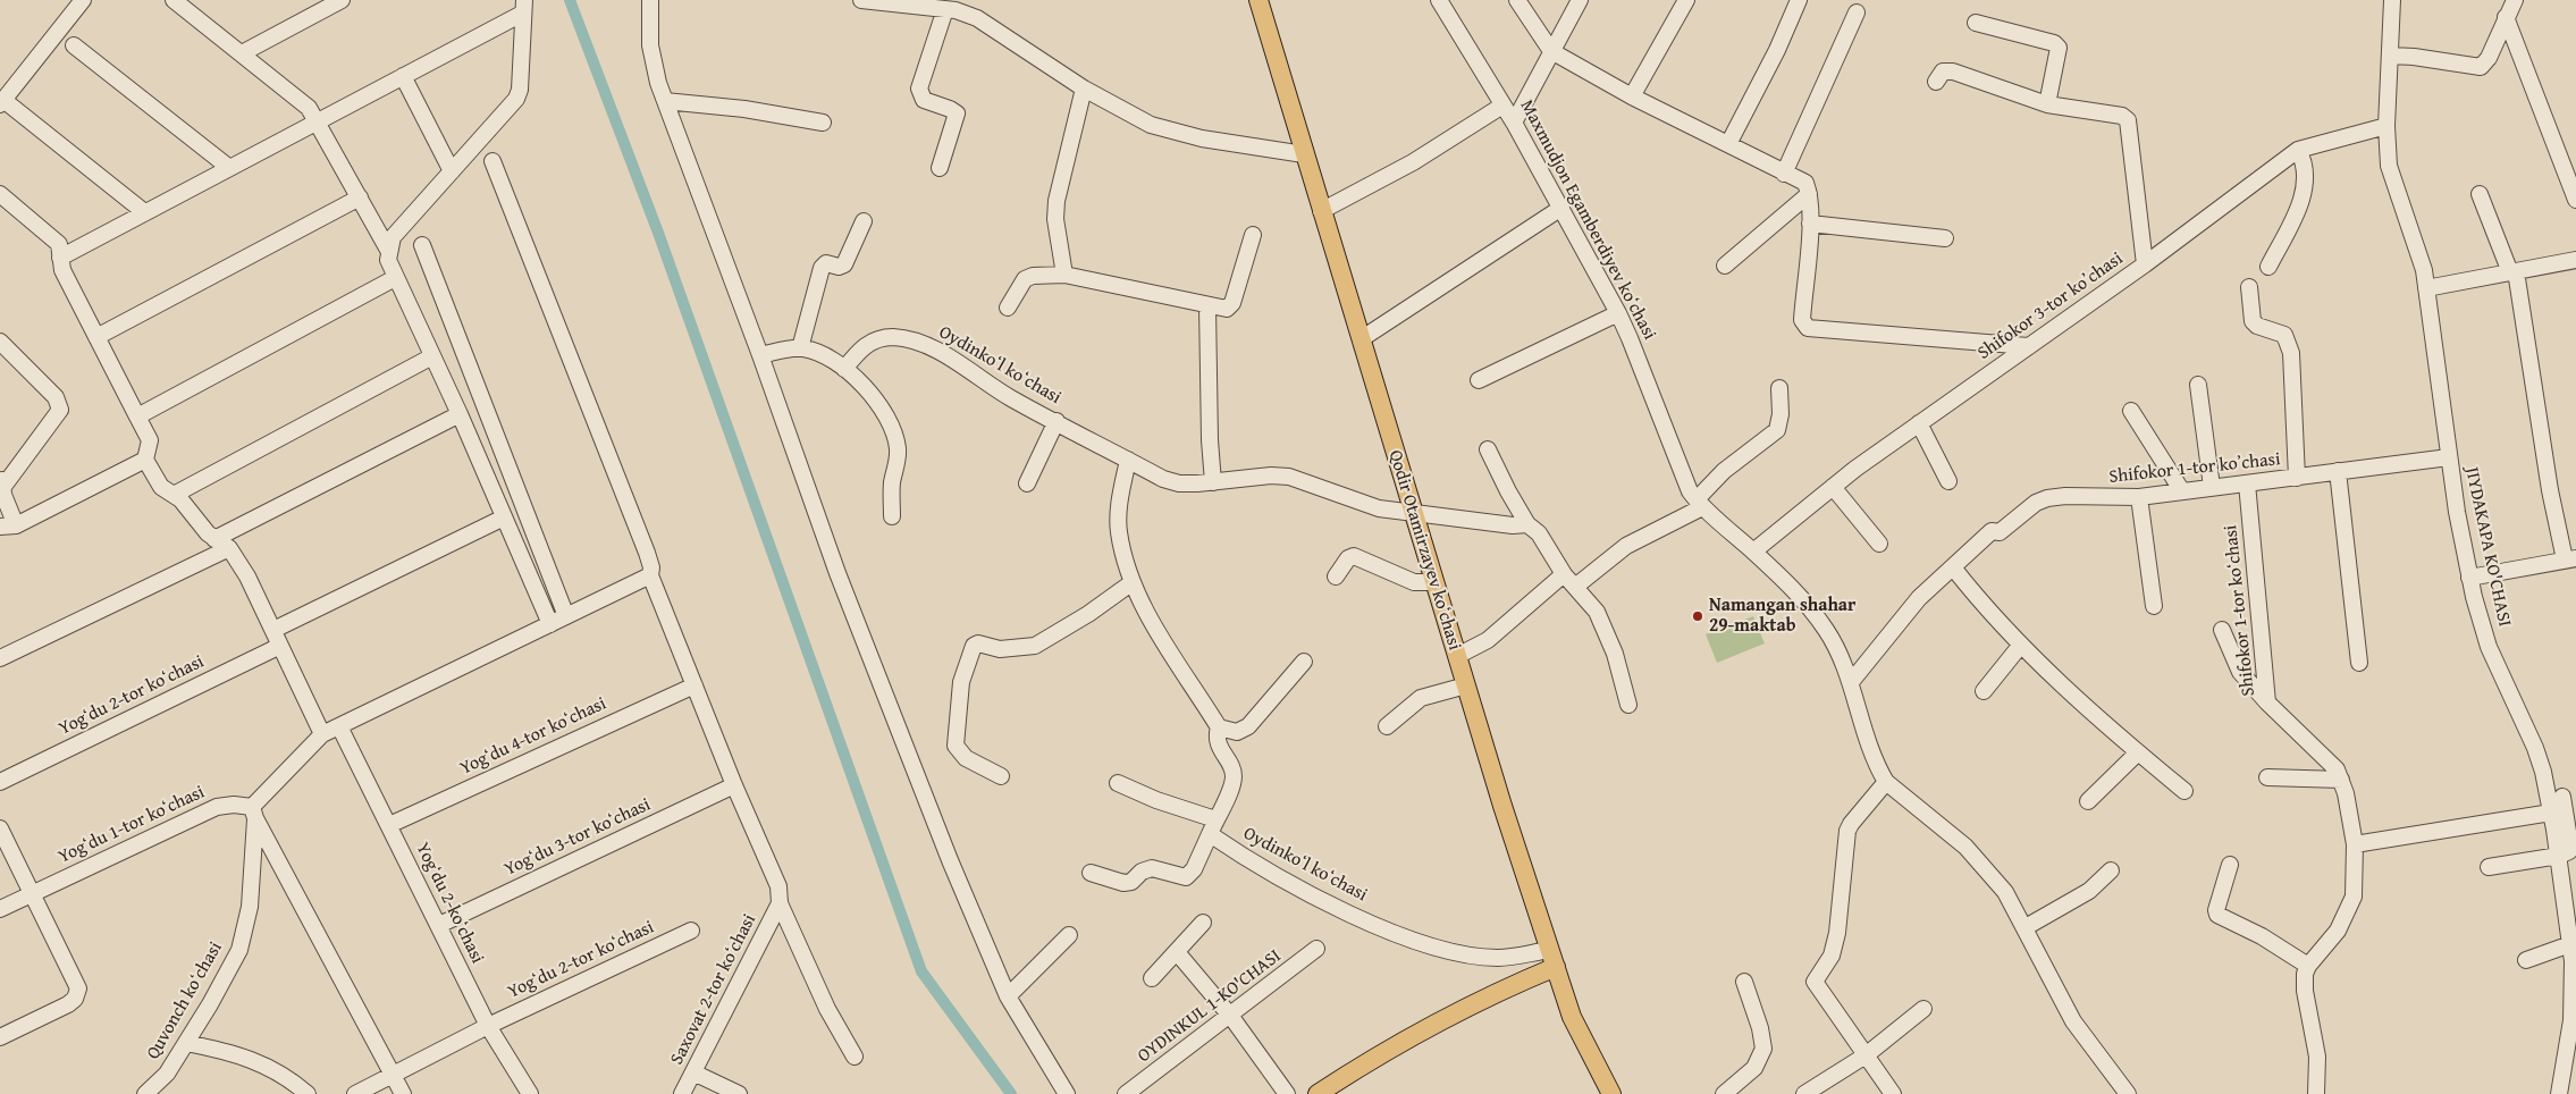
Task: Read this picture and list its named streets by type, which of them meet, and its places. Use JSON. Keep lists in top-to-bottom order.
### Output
{
  "streets": {
    "main road": ["Qodir Otamirzayev koʻchasi"],
    "street": [
      "Maxmudjon Egamberdiyev koʻchasi",
      "Shifokor 3-tor koʼchasi",
      "Oydinkoʻl koʻchasi",
      "Shifokor 1-tor koʼchasi",
      "JIYDAKAPA KO'CHASI",
      "Shifokor 1-tor koʻchasi",
      "Yogʻdu 2-tor koʻchasi",
      "Yogʻdu 4-tor koʻchasi",
      "Yogʻdu 1-tor koʻchasi",
      "Yogʻdu 3-tor koʻchasi",
      "Yogʻdu 2-koʻchasi",
      "Saxovat 2-tor koʻchasi",
      "Quvonch koʻchasi",
      "OYDINKUL 1-KO'CHASI"
    ]
  },
  "crossings": [
    ["Maxmudjon Egamberdiyev koʻchasi", "Shifokor 3-tor koʼchasi"],
    ["Maxmudjon Egamberdiyev koʻchasi", "Shifokor 1-tor koʼchasi"],
    ["Shifokor 3-tor koʼchasi", "JIYDAKAPA KO'CHASI"],
    ["Oydinkoʻl koʻchasi", "Qodir Otamirzayev koʻchasi"],
    ["Shifokor 1-tor koʼchasi", "JIYDAKAPA KO'CHASI"],
    ["Shifokor 1-tor koʼchasi", "Shifokor 1-tor koʻchasi"],
    ["Yogʻdu 2-tor koʻchasi", "Yogʻdu 2-koʻchasi"],
    ["Yogʻdu 4-tor koʻchasi", "Yogʻdu 2-koʻchasi"],
    ["Yogʻdu 1-tor koʻchasi", "Quvonch koʻchasi"],
    ["Yogʻdu 3-tor koʻchasi", "Yogʻdu 2-koʻchasi"]
  ],
  "places": ["Namangan shahar 29-maktab"]
}
